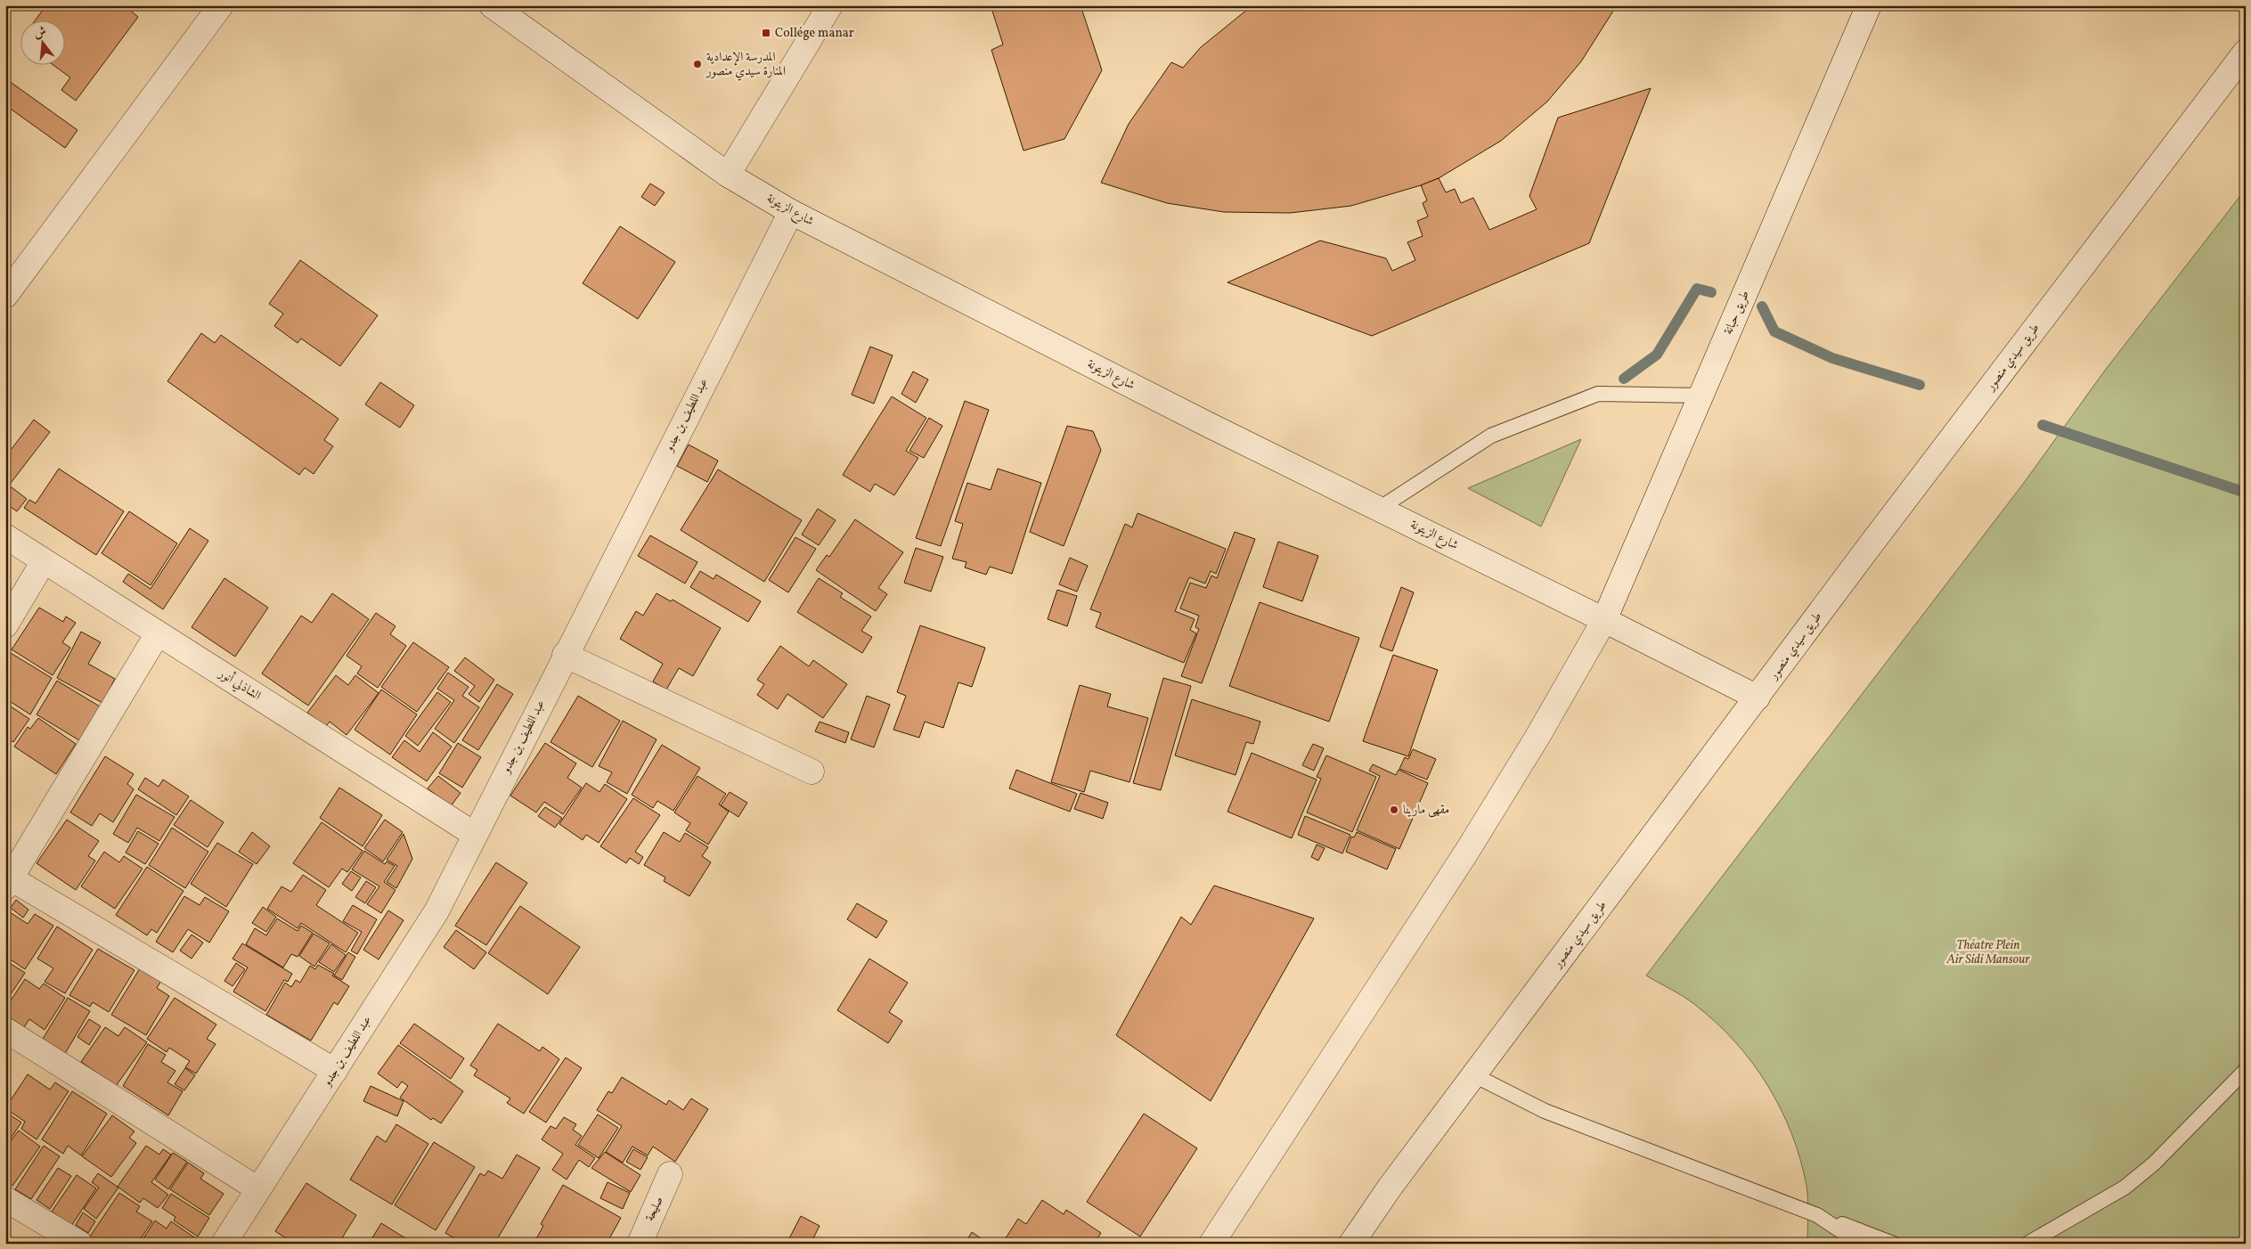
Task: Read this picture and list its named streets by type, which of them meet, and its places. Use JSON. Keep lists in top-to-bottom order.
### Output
{
  "streets": {
    "street": [
      "شارع الزيتونة",
      "طريق حبانة",
      "طريق سيدي منصور",
      "عبد اللطيف بن جدو",
      "الشاذلي أنور",
      "صليحة"
    ]
  },
  "crossings": [
    ["شارع الزيتونة", "طريق حبانة"],
    ["شارع الزيتونة", "طريق سيدي منصور"],
    ["شارع الزيتونة", "عبد اللطيف بن جدو"],
    ["عبد اللطيف بن جدو", "الشاذلي أنور"]
  ],
  "parks": ["Théatre Plein Air Sidi Mansour"],
  "places": {
    "transit": ["Collége manar"],
    "other": ["المدرسة الإعدادية المنارة سيدي منصور", "مقهى مارينا"]
  },
  "north": "top"
}
